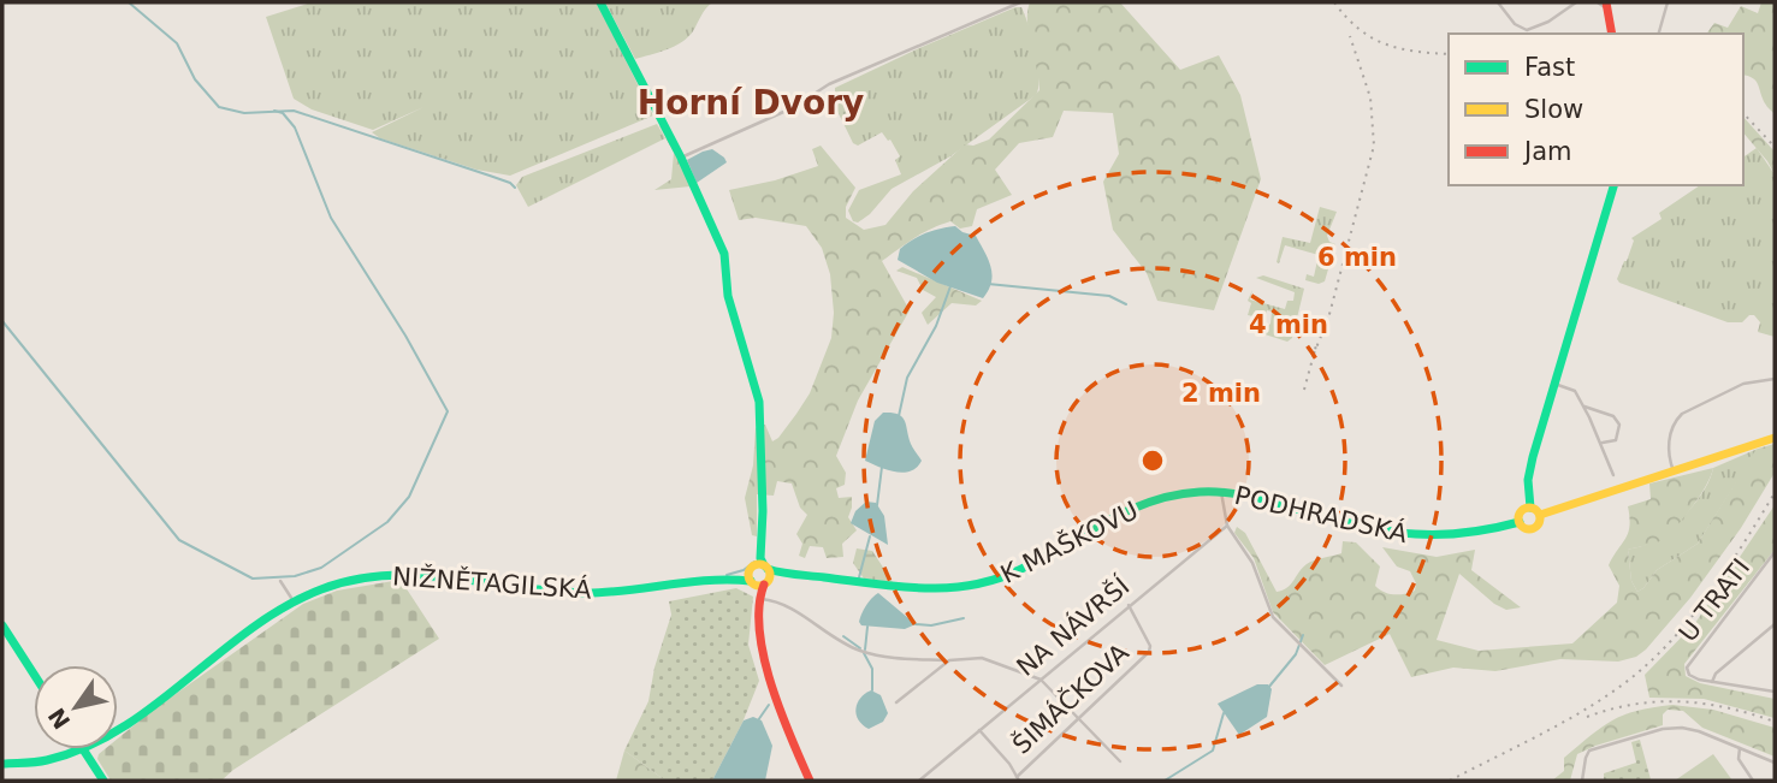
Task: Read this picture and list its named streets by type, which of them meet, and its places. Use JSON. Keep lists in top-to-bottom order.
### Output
{
  "streets": {
    "main road": ["PODHRADSKÁ", "K MAŠKOVU", "NIŽNĚTAGILSKÁ"],
    "street": ["U TRATI", "NA NÁVRŠÍ", "ŠIMÁČKOVA"]
  },
  "crossings": [
    ["PODHRADSKÁ", "K MAŠKOVU"],
    ["K MAŠKOVU", "NIŽNĚTAGILSKÁ"],
    ["NA NÁVRŠÍ", "ŠIMÁČKOVA"]
  ],
  "districts": ["Horní Dvory"],
  "legend": ["Fast", "Slow", "Jam"],
  "north": "bottom left",
  "rings": ["6 min", "4 min", "2 min"]
}
